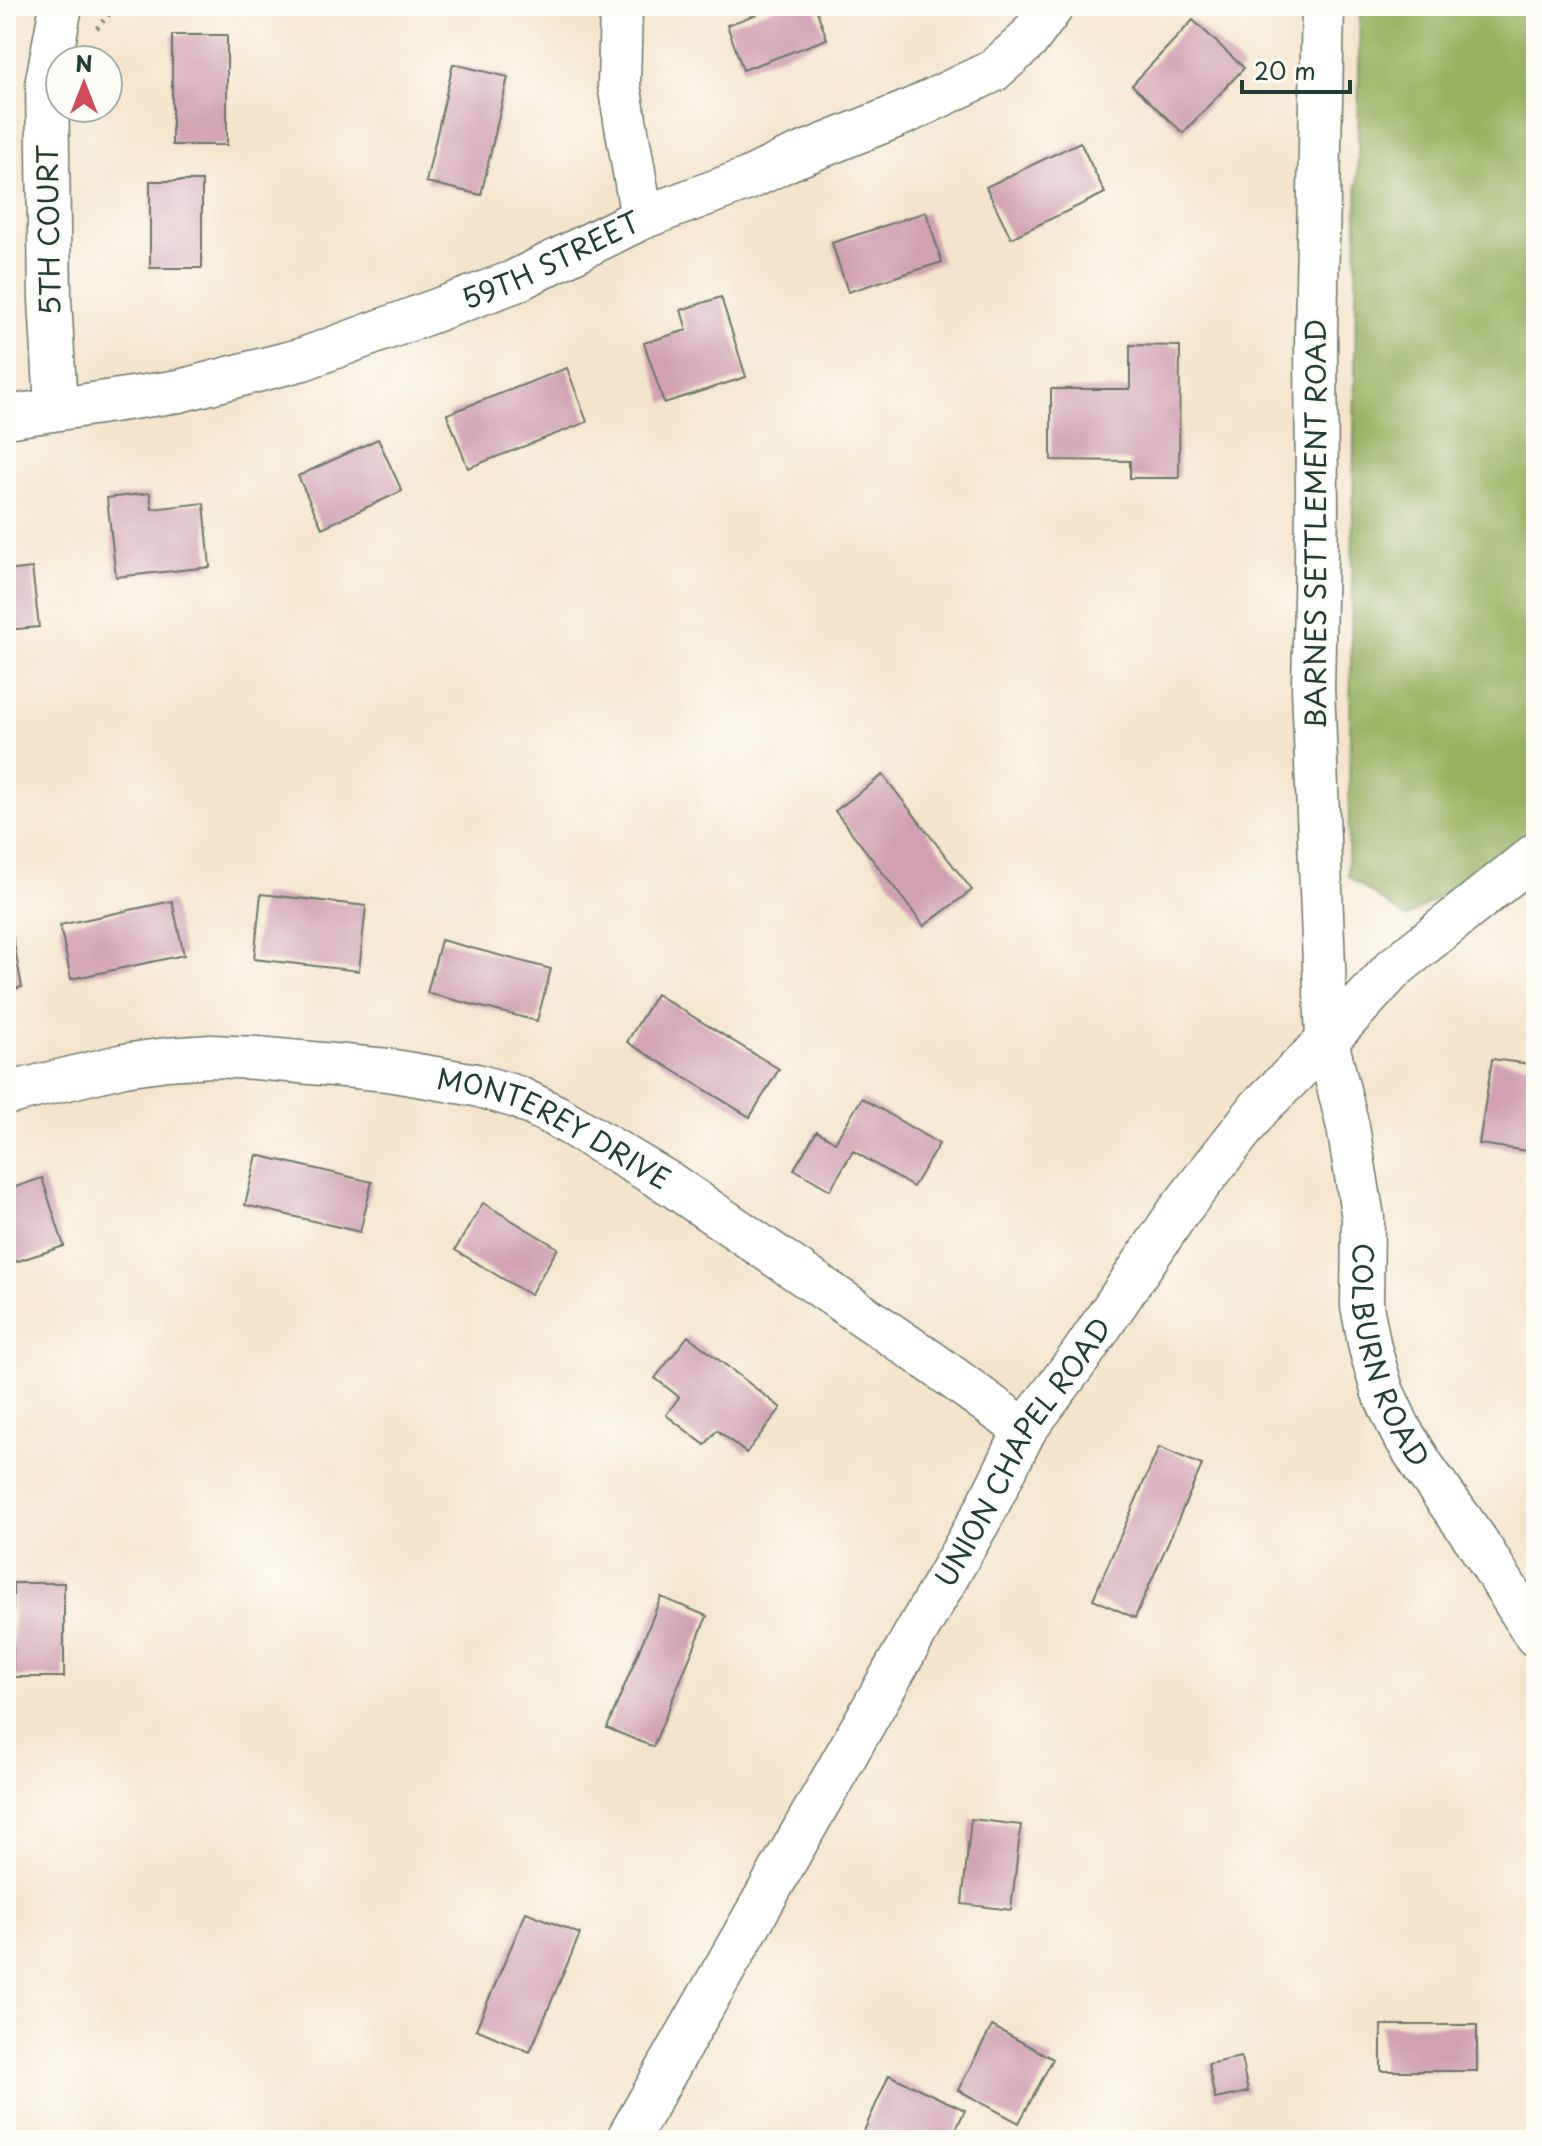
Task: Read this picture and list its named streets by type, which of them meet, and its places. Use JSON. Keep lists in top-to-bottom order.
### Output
{
  "streets": {
    "street": [
      "5TH COURT",
      "59TH STREET",
      "BARNES SETTLEMENT ROAD",
      "MONTEREY DRIVE",
      "COLBURN ROAD",
      "UNION CHAPEL ROAD"
    ]
  },
  "crossings": [
    ["5TH COURT", "59TH STREET"],
    ["BARNES SETTLEMENT ROAD", "COLBURN ROAD"],
    ["BARNES SETTLEMENT ROAD", "UNION CHAPEL ROAD"],
    ["MONTEREY DRIVE", "UNION CHAPEL ROAD"],
    ["COLBURN ROAD", "UNION CHAPEL ROAD"]
  ],
  "scale_bar": "20 m",
  "north": "top"
}
